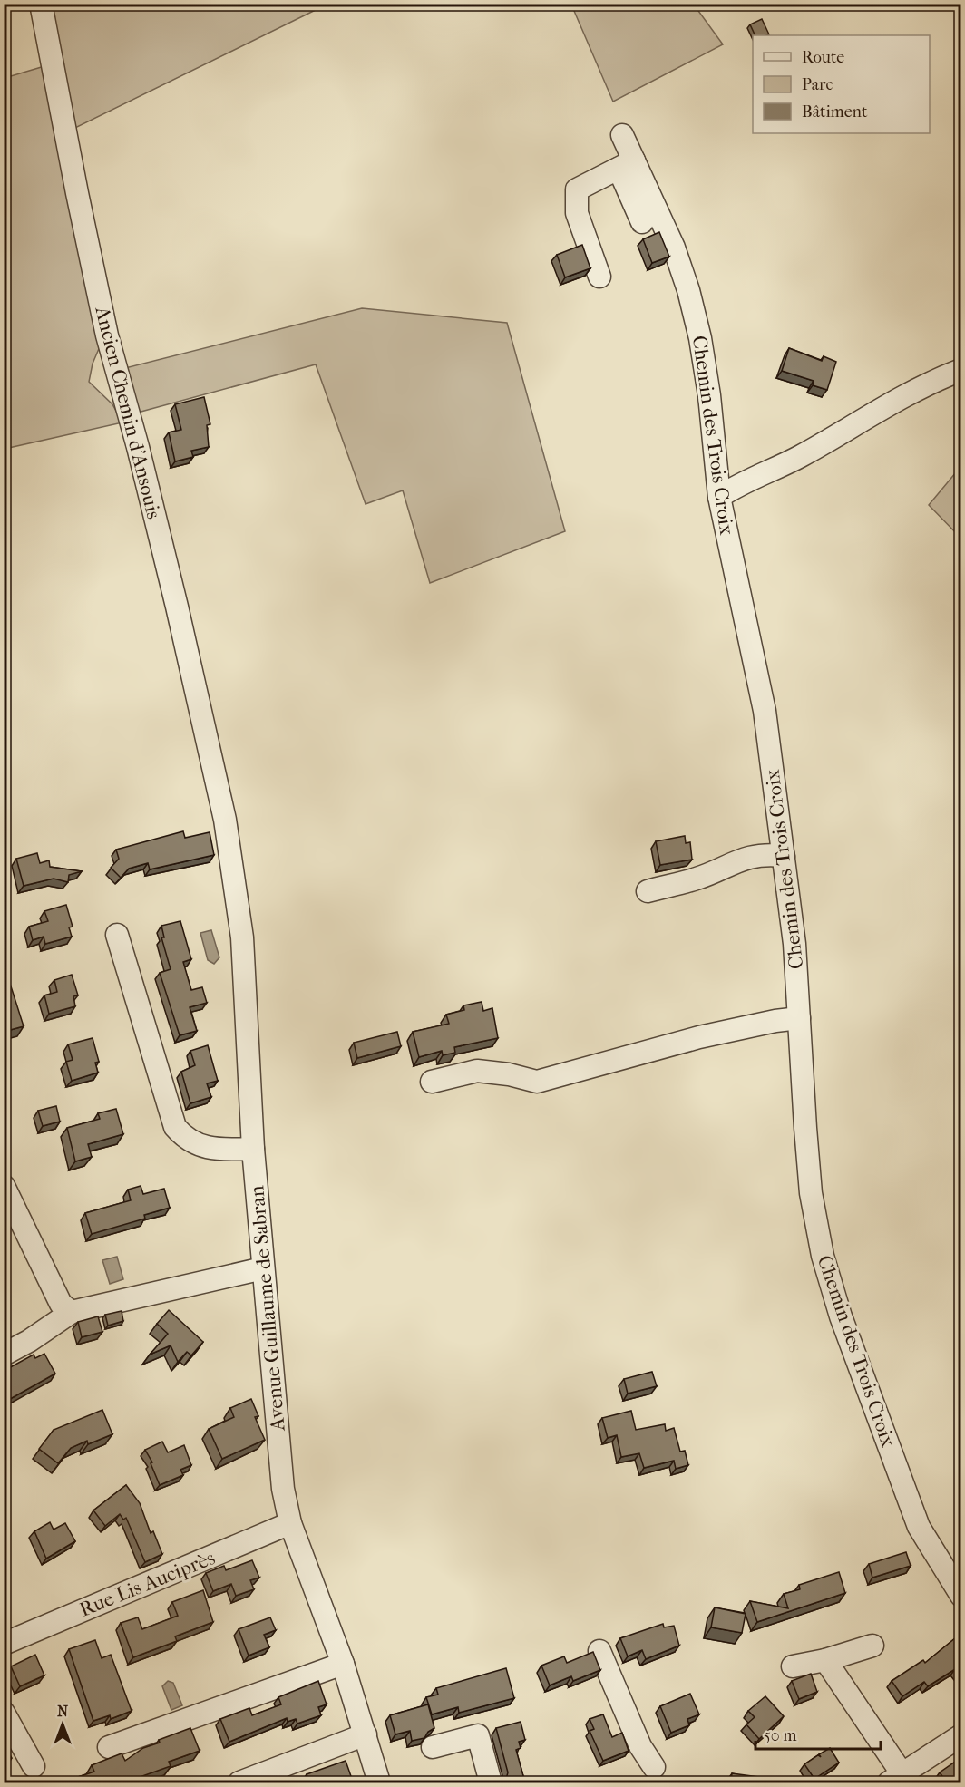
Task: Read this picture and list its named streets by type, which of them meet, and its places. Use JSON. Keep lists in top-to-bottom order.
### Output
{
  "streets": {
    "street": [
      "Ancien Chemin d'Ansouis",
      "Chemin des Trois Croix",
      "Avenue Guillaume de Sabran",
      "Rue Lis Auciprès"
    ]
  },
  "crossings": [
    ["Ancien Chemin d'Ansouis", "Avenue Guillaume de Sabran"],
    ["Avenue Guillaume de Sabran", "Rue Lis Auciprès"]
  ],
  "legend": ["Route", "Parc", "Bâtiment"],
  "scale_bar": "50 m",
  "north": "top"
}
